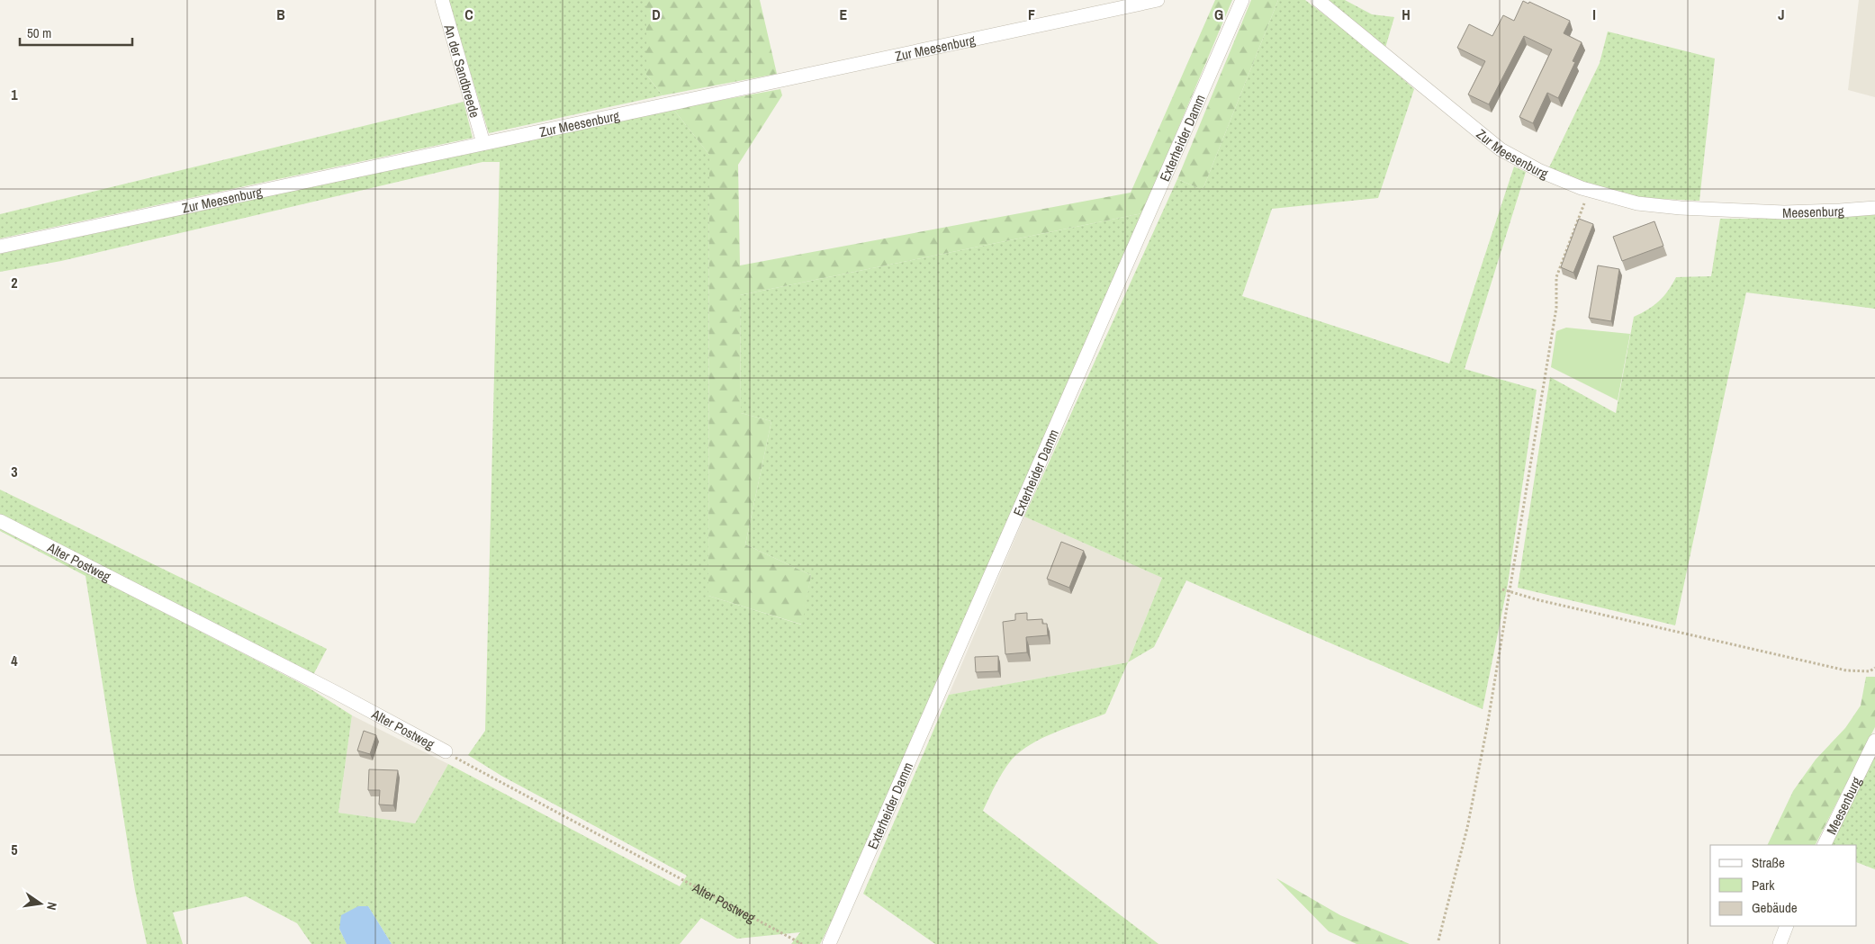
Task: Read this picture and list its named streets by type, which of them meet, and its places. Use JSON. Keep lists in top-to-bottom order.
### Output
{
  "streets": {
    "street": [
      "Zur Meesenburg",
      "An der Sandbreede",
      "Exterheider Damm",
      "Meesenburg",
      "Alter Postweg"
    ]
  },
  "crossings": [
    ["Zur Meesenburg", "An der Sandbreede"],
    ["Zur Meesenburg", "Meesenburg"]
  ],
  "legend": ["Straße", "Park", "Gebäude"],
  "scale_bar": "50 m",
  "north": "right",
  "grid": {
    "columns": [
      "B",
      "C",
      "D",
      "E",
      "F",
      "G",
      "H",
      "I",
      "J"
    ],
    "rows": [
      "1",
      "2",
      "3",
      "4",
      "5"
    ]
  }
}
